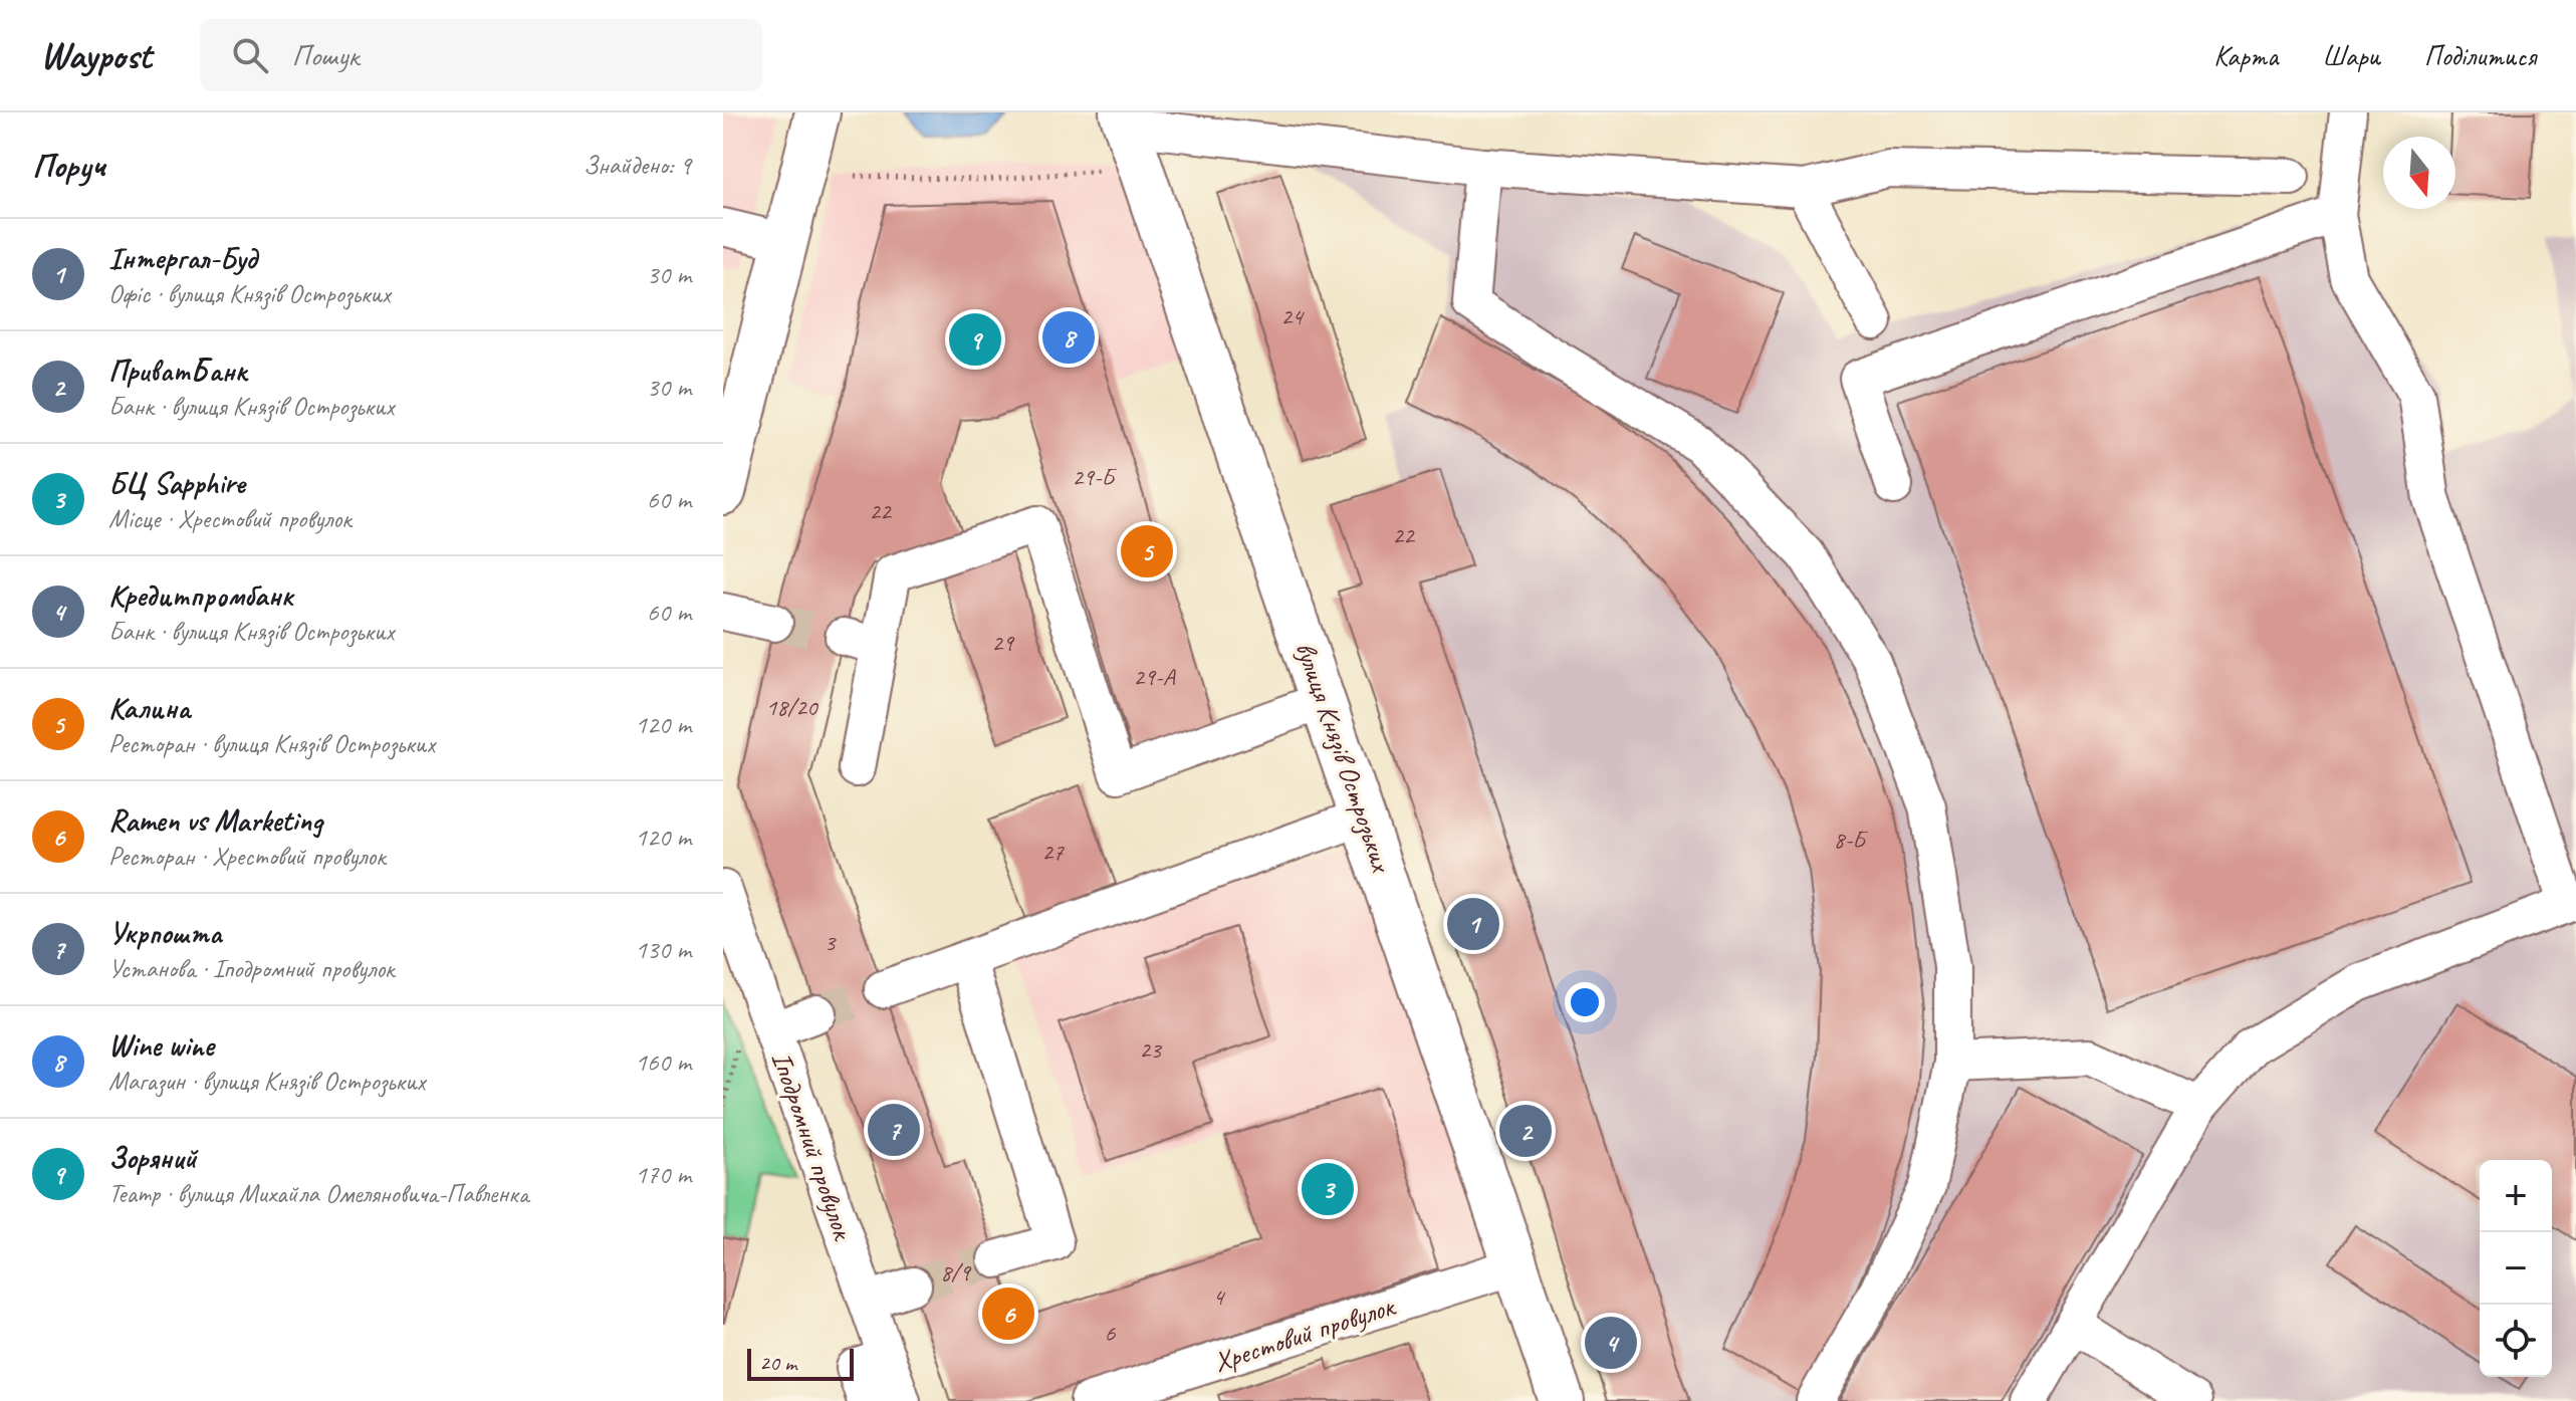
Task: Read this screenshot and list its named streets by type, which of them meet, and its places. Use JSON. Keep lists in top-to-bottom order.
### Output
{
  "streets": {
    "main road": ["вулиця Князів Острозьких"],
    "street": ["Іподромний провулок", "Хрестовий провулок"]
  },
  "crossings": [
    ["вулиця Князів Острозьких", "Хрестовий провулок"]
  ],
  "house_numbers": [
    "24",
    "29-Б",
    "22",
    "22",
    "29",
    "29-А",
    "18/20",
    "8-Б",
    "27",
    "3",
    "23",
    "8/9",
    "4",
    "6"
  ],
  "scale_bar": "20 m",
  "north": "bottom",
  "page": {
    "header": "Waypost",
    "search": "Пошук",
    "nav": ["Карта", "Шари", "Поділитися"],
    "heading": ["Поруч", "Знайдено: 9"],
    "list": [
      {
        "mark": "1",
        "name": "Інтергал-Буд",
        "note": "Офіс · вулиця Князів Острозьких",
        "value": "30 m"
      },
      {
        "mark": "2",
        "name": "ПриватБанк",
        "note": "Банк · вулиця Князів Острозьких",
        "value": "30 m"
      },
      {
        "mark": "3",
        "name": "БЦ Sapphire",
        "note": "Місце · Хрестовий провулок",
        "value": "60 m"
      },
      {
        "mark": "4",
        "name": "Кредитпромбанк",
        "note": "Банк · вулиця Князів Острозьких",
        "value": "60 m"
      },
      {
        "mark": "5",
        "name": "Калина",
        "note": "Ресторан · вулиця Князів Острозьких",
        "value": "120 m"
      },
      {
        "mark": "6",
        "name": "Ramen vs Marketing",
        "note": "Ресторан · Хрестовий провулок",
        "value": "120 m"
      },
      {
        "mark": "7",
        "name": "Укрпошта",
        "note": "Установа · Іподромний провулок",
        "value": "130 m"
      },
      {
        "mark": "8",
        "name": "Wine wine",
        "note": "Магазин · вулиця Князів Острозьких",
        "value": "160 m"
      },
      {
        "mark": "9",
        "name": "Зоряний",
        "note": "Театр · вулиця Михайла Омеляновича-Павленка",
        "value": "170 m"
      }
    ],
    "pins": [
      "8",
      "9",
      "5",
      "1",
      "7",
      "2",
      "3",
      "6",
      "4"
    ],
    "map_buttons": ["+", "−"],
    "scale": "20 m"
  }
}
